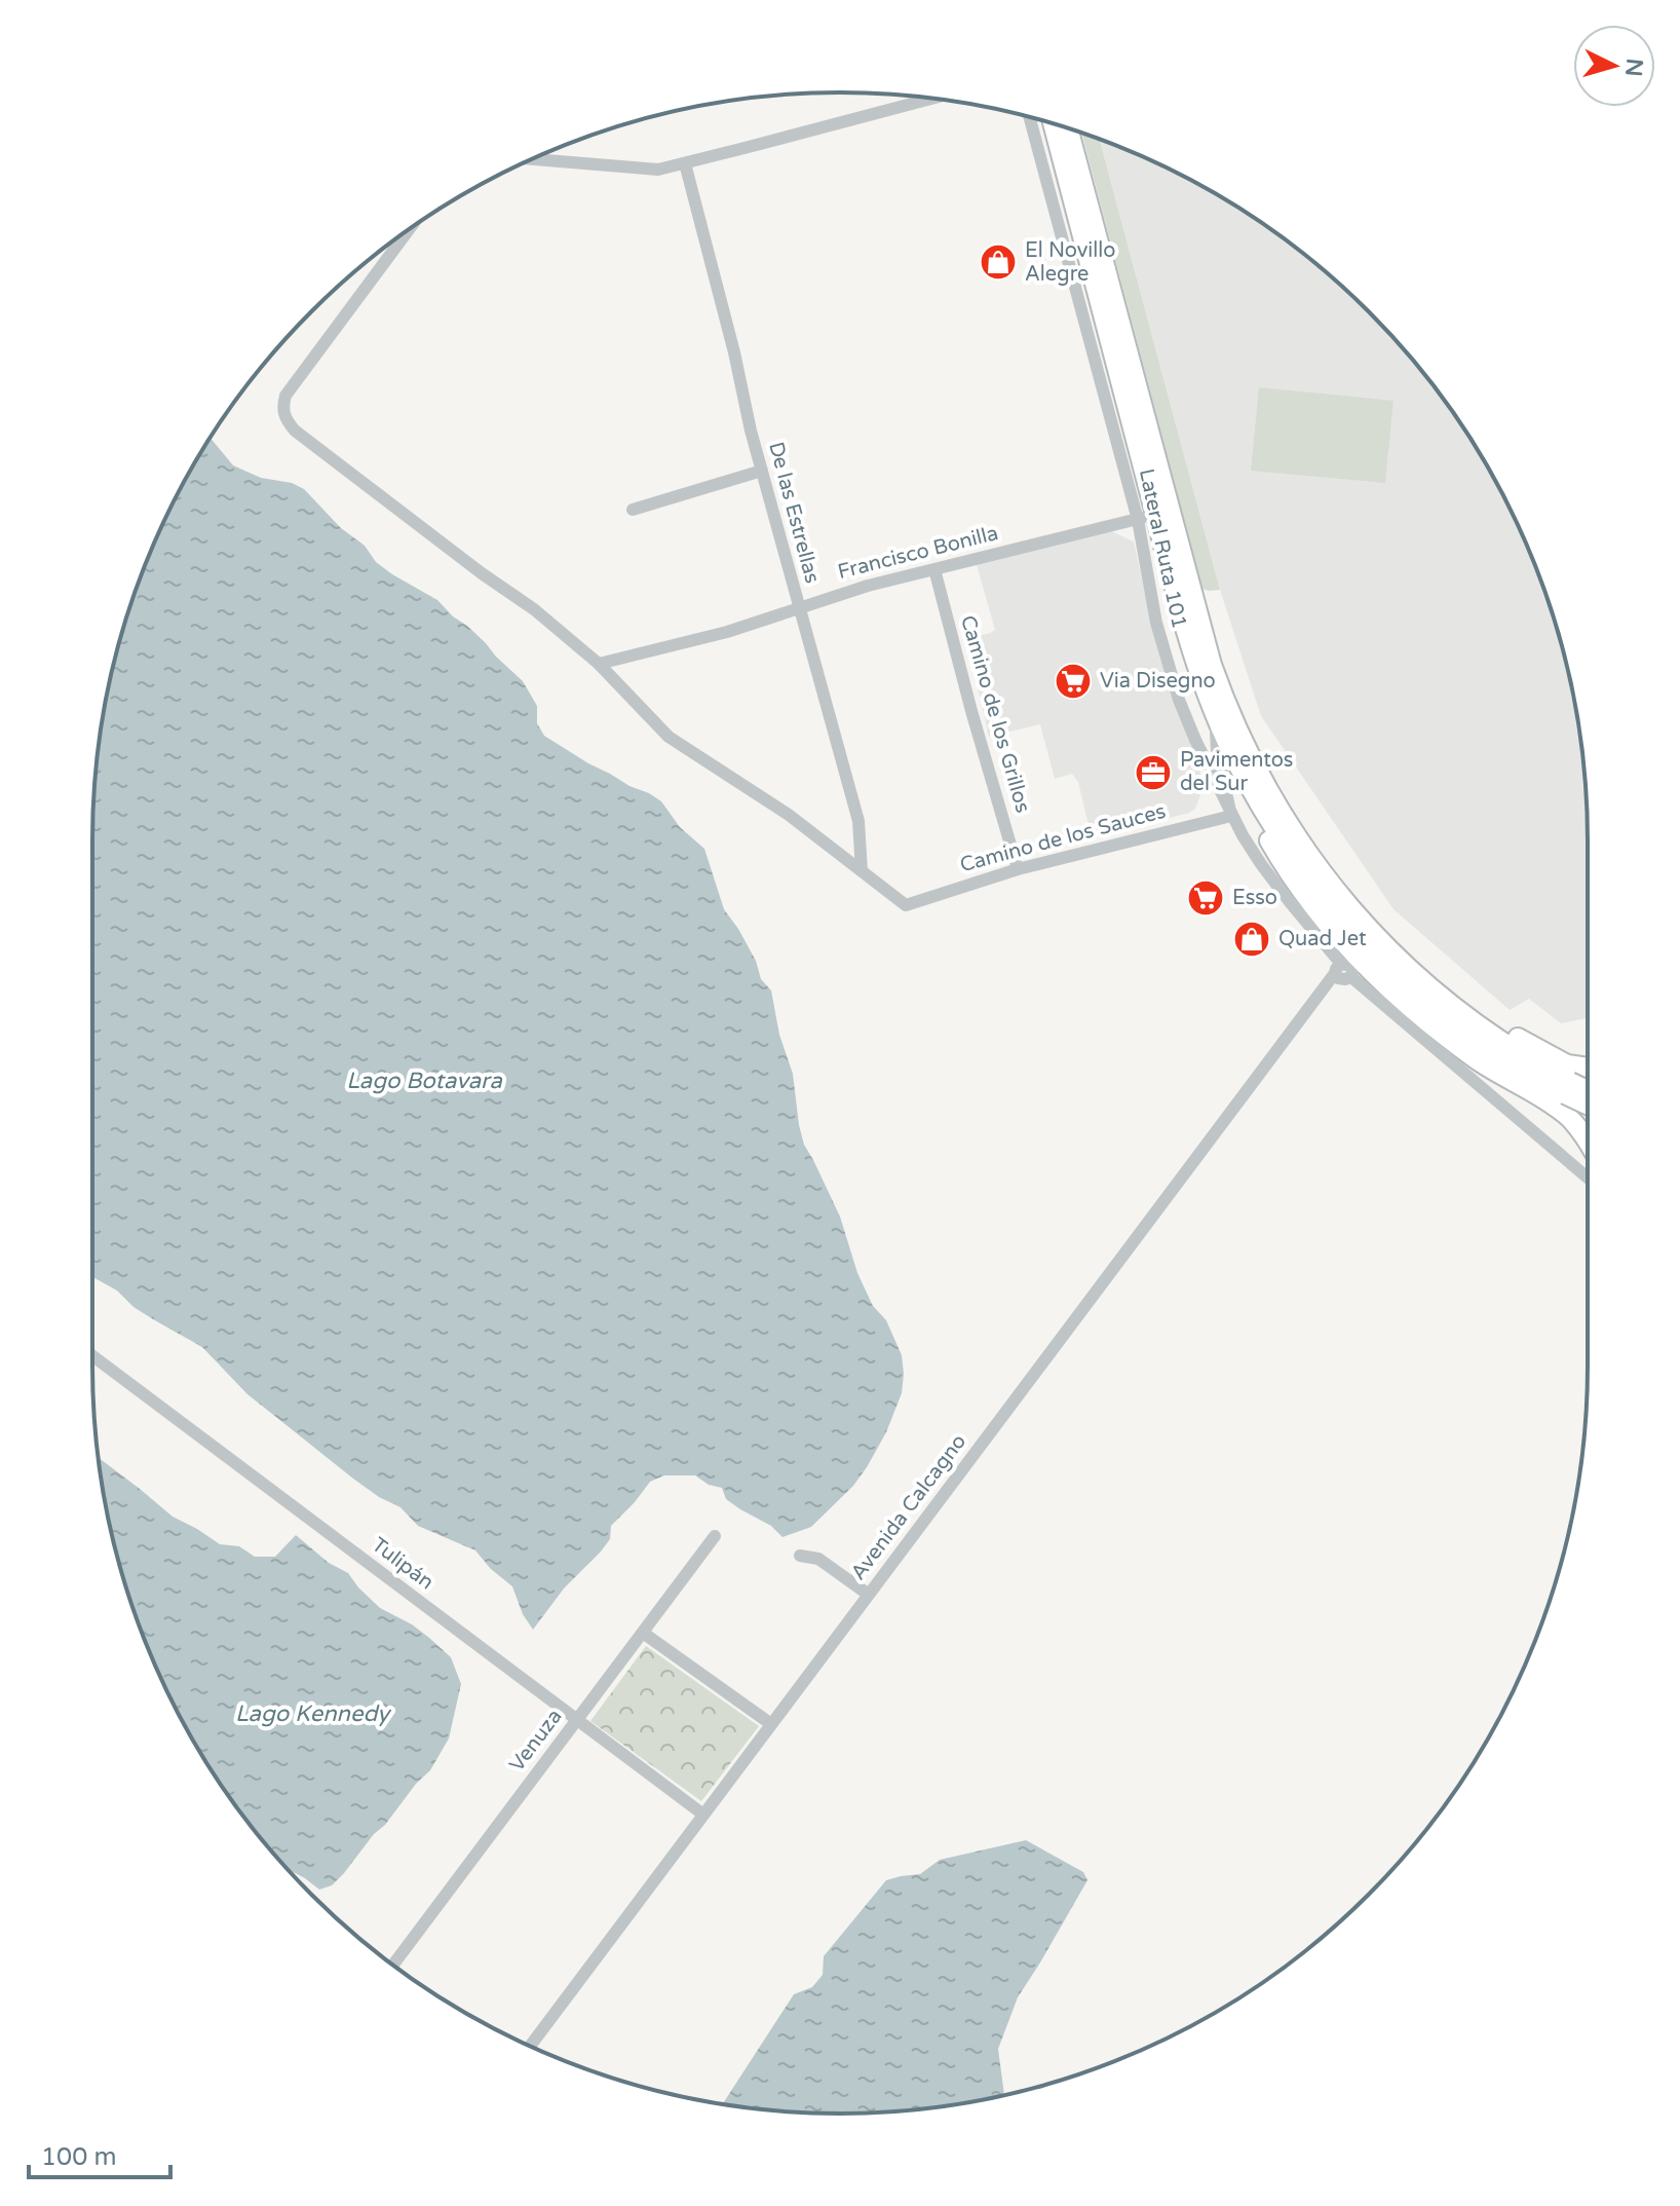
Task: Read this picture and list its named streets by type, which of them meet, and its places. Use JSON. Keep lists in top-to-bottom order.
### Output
{
  "streets": {
    "street": [
      "De las Estrellas",
      "Lateral Ruta 101",
      "Francisco Bonilla",
      "Camino de los Grillos",
      "Camino de los Sauces",
      "Avenida Calcagno",
      "Tulipán",
      "Venuza"
    ]
  },
  "crossings": [
    ["De las Estrellas", "Francisco Bonilla"],
    ["De las Estrellas", "Camino de los Sauces"],
    ["Lateral Ruta 101", "Francisco Bonilla"],
    ["Lateral Ruta 101", "Camino de los Sauces"],
    ["Lateral Ruta 101", "Avenida Calcagno"],
    ["Francisco Bonilla", "Camino de los Grillos"],
    ["Camino de los Grillos", "Camino de los Sauces"],
    ["Avenida Calcagno", "Tulipán"],
    ["Tulipán", "Venuza"]
  ],
  "water": ["Lago Botavara", "Lago Kennedy"],
  "places": {
    "shop": ["El Novillo Alegre", "Quad Jet"],
    "supermarket": ["Via Disegno", "Esso"],
    "office": ["Pavimentos del Sur"]
  },
  "scale_bar": "100 m",
  "north": "right"
}
